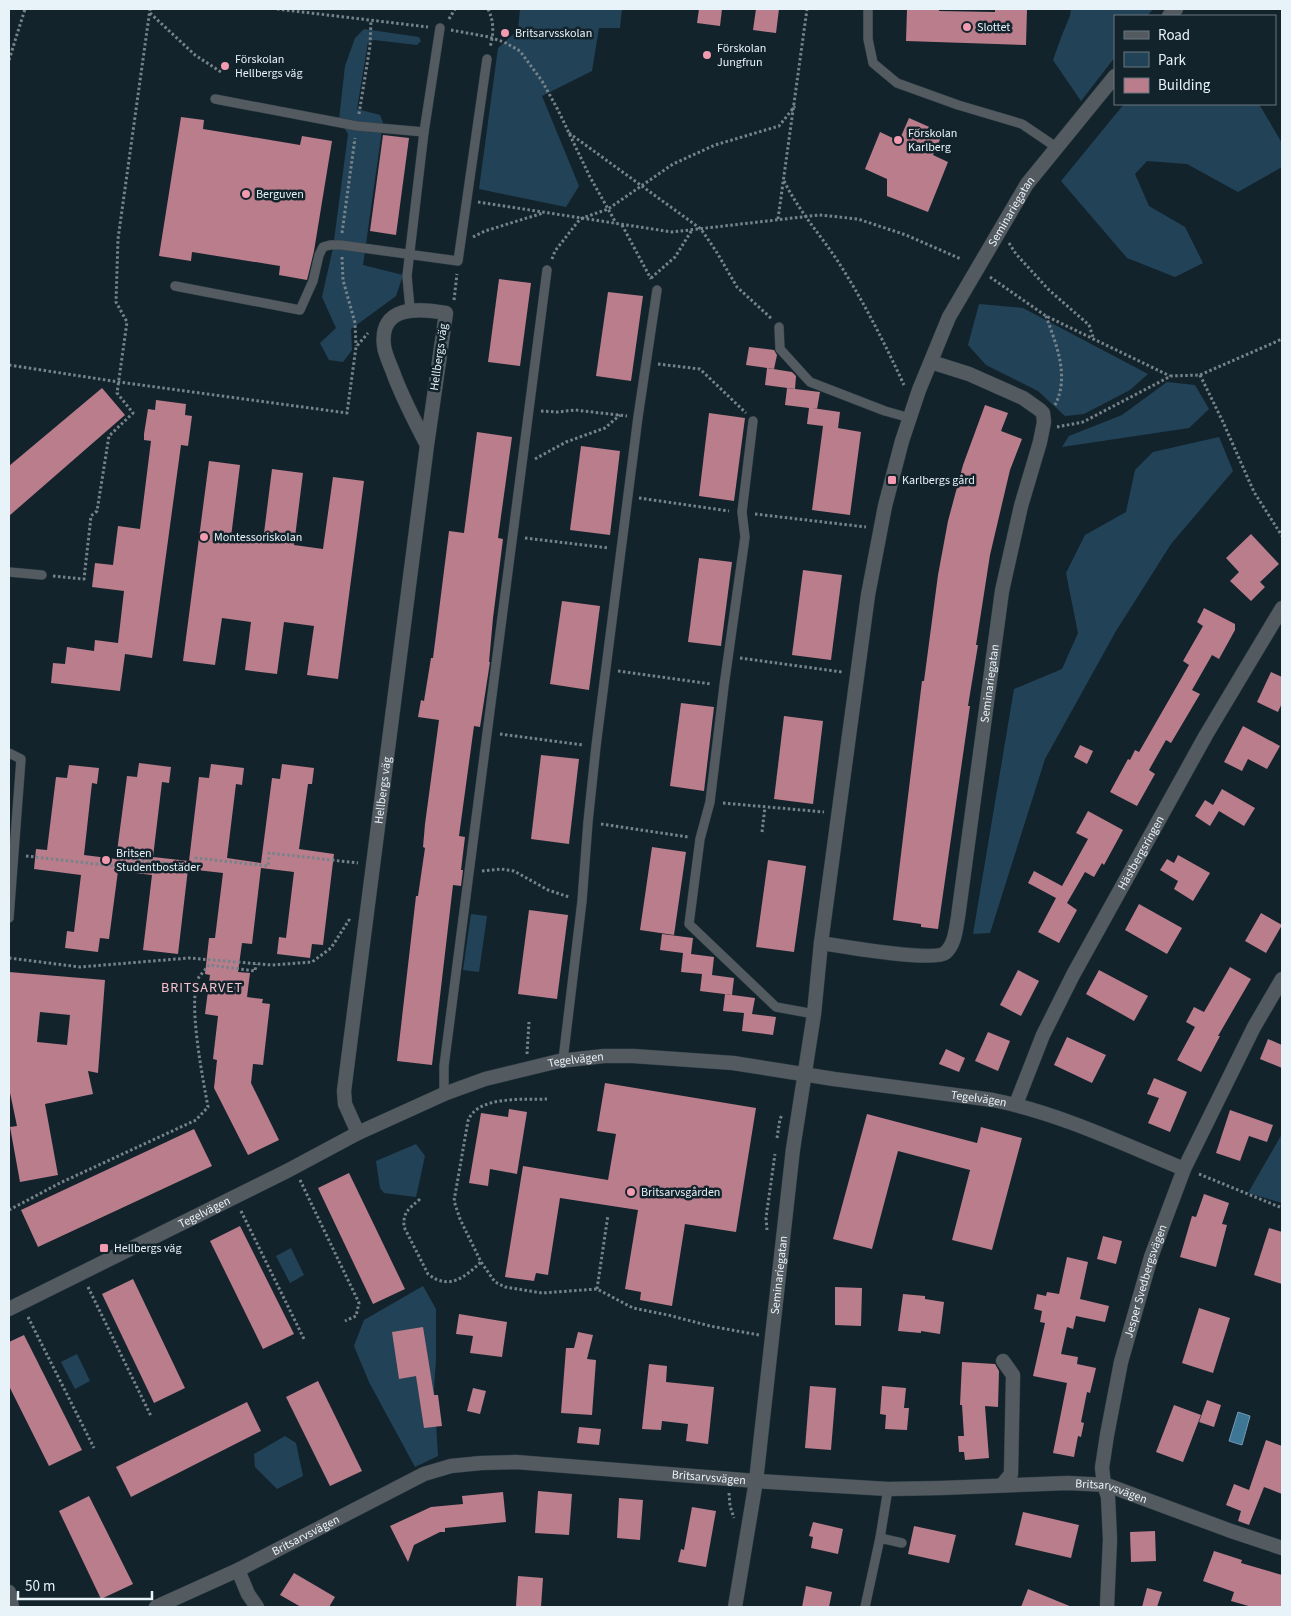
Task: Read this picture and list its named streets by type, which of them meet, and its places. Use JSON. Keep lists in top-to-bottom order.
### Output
{
  "streets": {
    "street": [
      "Seminariegatan",
      "Hellbergs väg",
      "Hästbergsringen",
      "Tegelvägen",
      "Jesper Svedbergsvägen",
      "Britsarvsvägen"
    ]
  },
  "crossings": [
    ["Seminariegatan", "Tegelvägen"],
    ["Seminariegatan", "Britsarvsvägen"],
    ["Hellbergs väg", "Tegelvägen"],
    ["Hästbergsringen", "Tegelvägen"],
    ["Tegelvägen", "Jesper Svedbergsvägen"],
    ["Jesper Svedbergsvägen", "Britsarvsvägen"]
  ],
  "districts": ["BRITSARVET"],
  "places": {
    "other": [
      "Slottet",
      "Britsarvsskolan",
      "Förskolan Jungfrun",
      "Förskolan Hellbergs väg",
      "Förskolan Karlberg",
      "Berguven",
      "Montessoriskolan",
      "Britsen Studentbostäder",
      "Britsarvsgården"
    ],
    "transit": ["Karlbergs gård", "Hellbergs väg"]
  },
  "legend": ["Road", "Park", "Building"],
  "scale_bar": "50 m"
}
